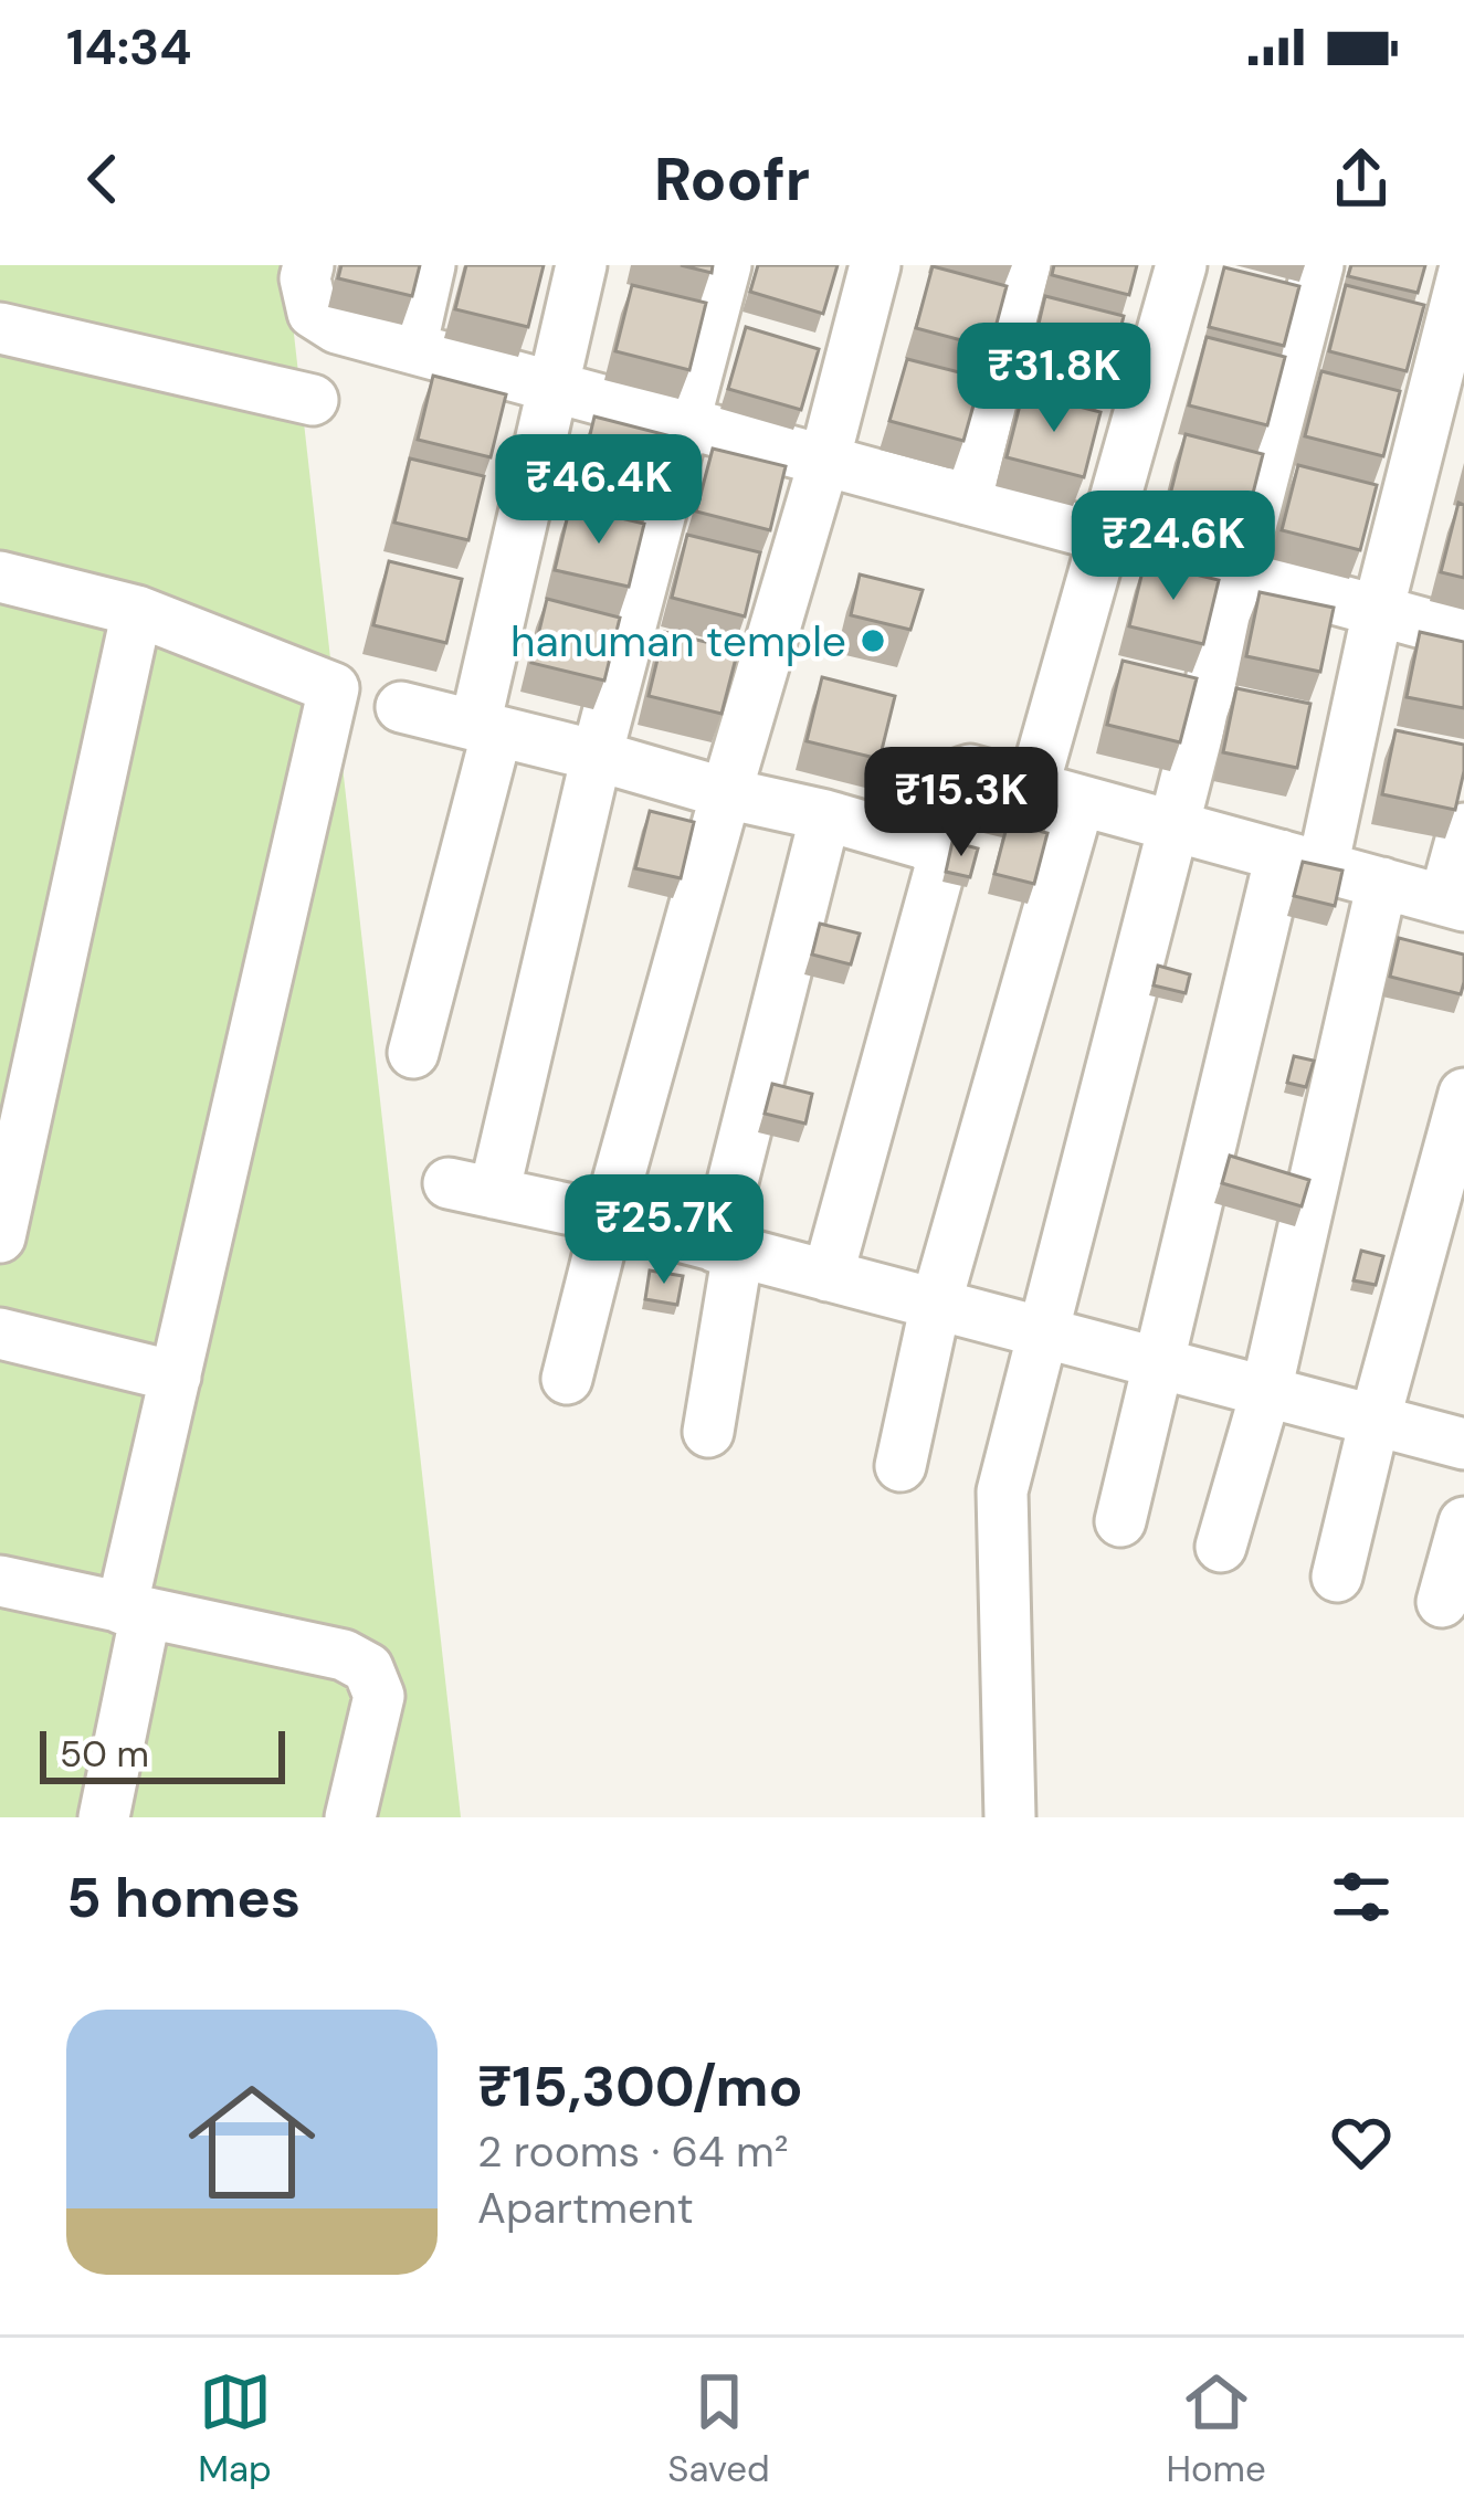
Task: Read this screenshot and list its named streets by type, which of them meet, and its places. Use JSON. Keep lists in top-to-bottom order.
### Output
{
  "places": ["hanuman temple"],
  "scale_bar": "50 m",
  "page": {
    "status": "14:34",
    "header": "Roofr",
    "price": [
      "₹31.8K",
      "₹46.4K",
      "₹24.6K",
      "₹15.3K",
      "₹25.7K"
    ],
    "scale": "50 m",
    "heading": "5 homes",
    "list": [
      {
        "name": "₹15,300/mo",
        "note": "2 rooms · 64 m² · Apartment"
      }
    ],
    "tabs": ["Map", "Saved", "Home"]
  }
}
